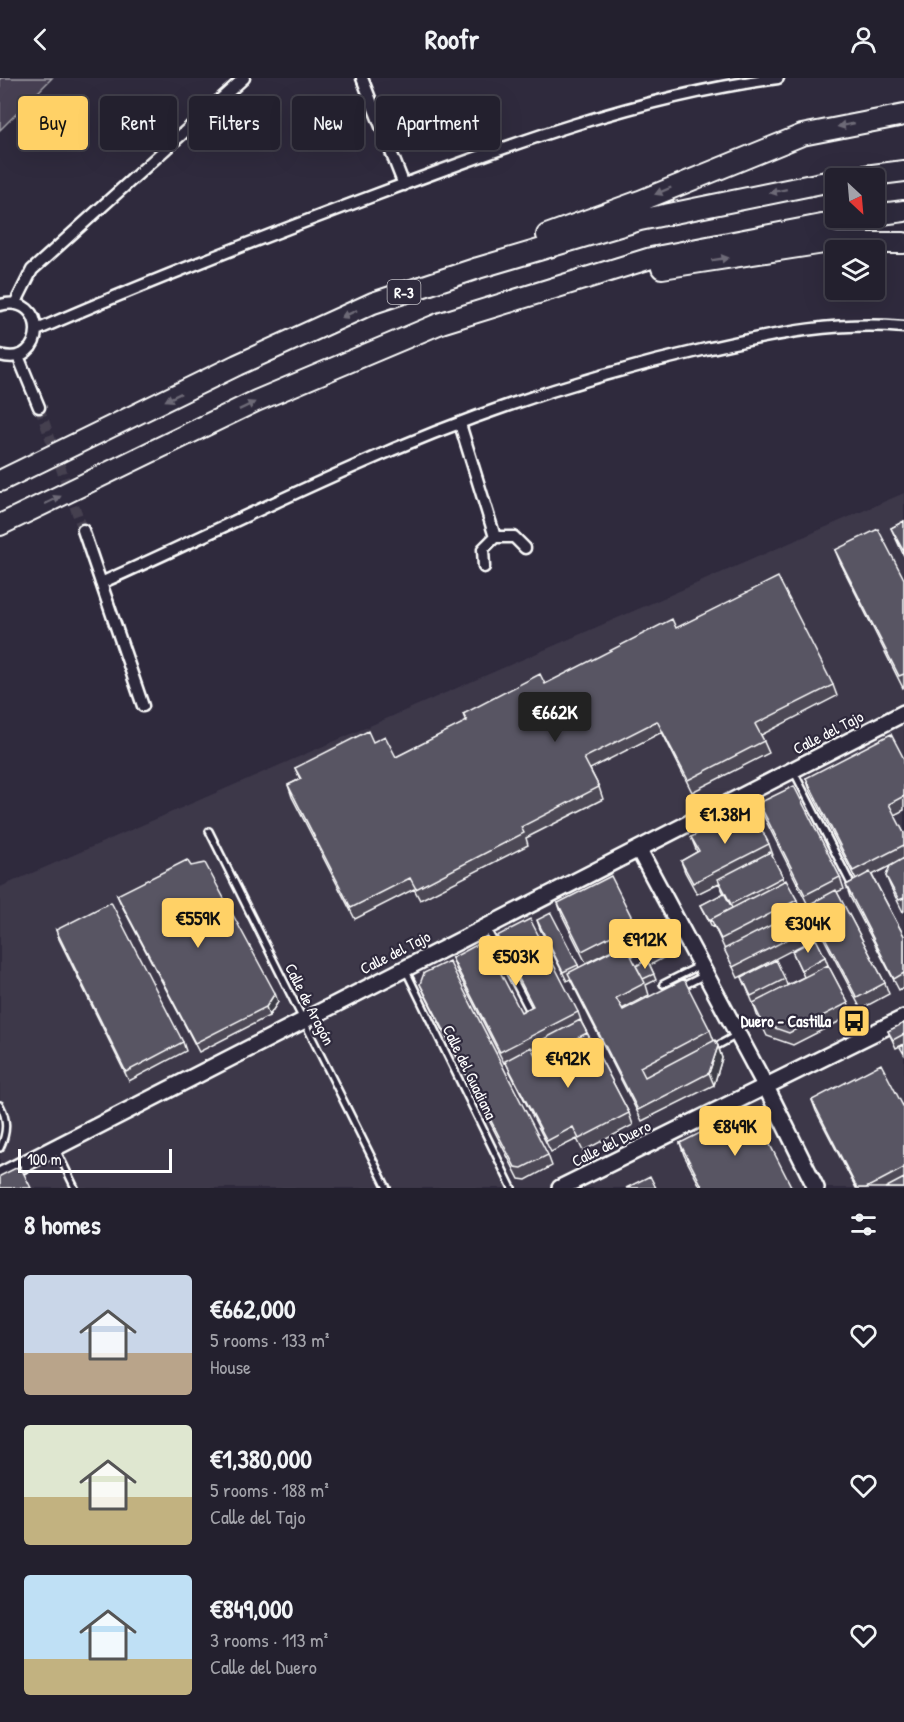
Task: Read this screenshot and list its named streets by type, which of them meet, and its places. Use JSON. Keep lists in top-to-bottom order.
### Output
{
  "streets": {
    "highway": ["R-3"],
    "street": ["Calle del Tajo", "Calle del Duero"],
    "lane": ["Calle de Aragón", "Calle del Guadiana"]
  },
  "crossings": [
    ["Calle del Tajo", "Calle de Aragón"],
    ["Calle del Tajo", "Calle del Guadiana"]
  ],
  "places": {
    "bus stop": ["Duero - Castilla"]
  },
  "scale_bar": "100 m",
  "north": "bottom right",
  "page": {
    "header": "Roofr",
    "chip": [
      "Buy",
      "Rent",
      "Filters",
      "New",
      "Apartment"
    ],
    "price": [
      "€662K",
      "€1.38M",
      "€559K",
      "€304K",
      "€912K",
      "€503K",
      "€492K",
      "€849K"
    ],
    "scale": "100 m",
    "heading": "8 homes",
    "list": [
      {
        "name": "€662,000",
        "note": "5 rooms · 133 m² · House"
      },
      {
        "name": "€1,380,000",
        "note": "5 rooms · 188 m² · Calle del Tajo"
      },
      {
        "name": "€849,000",
        "note": "3 rooms · 113 m² · Calle del Duero"
      }
    ]
  }
}
